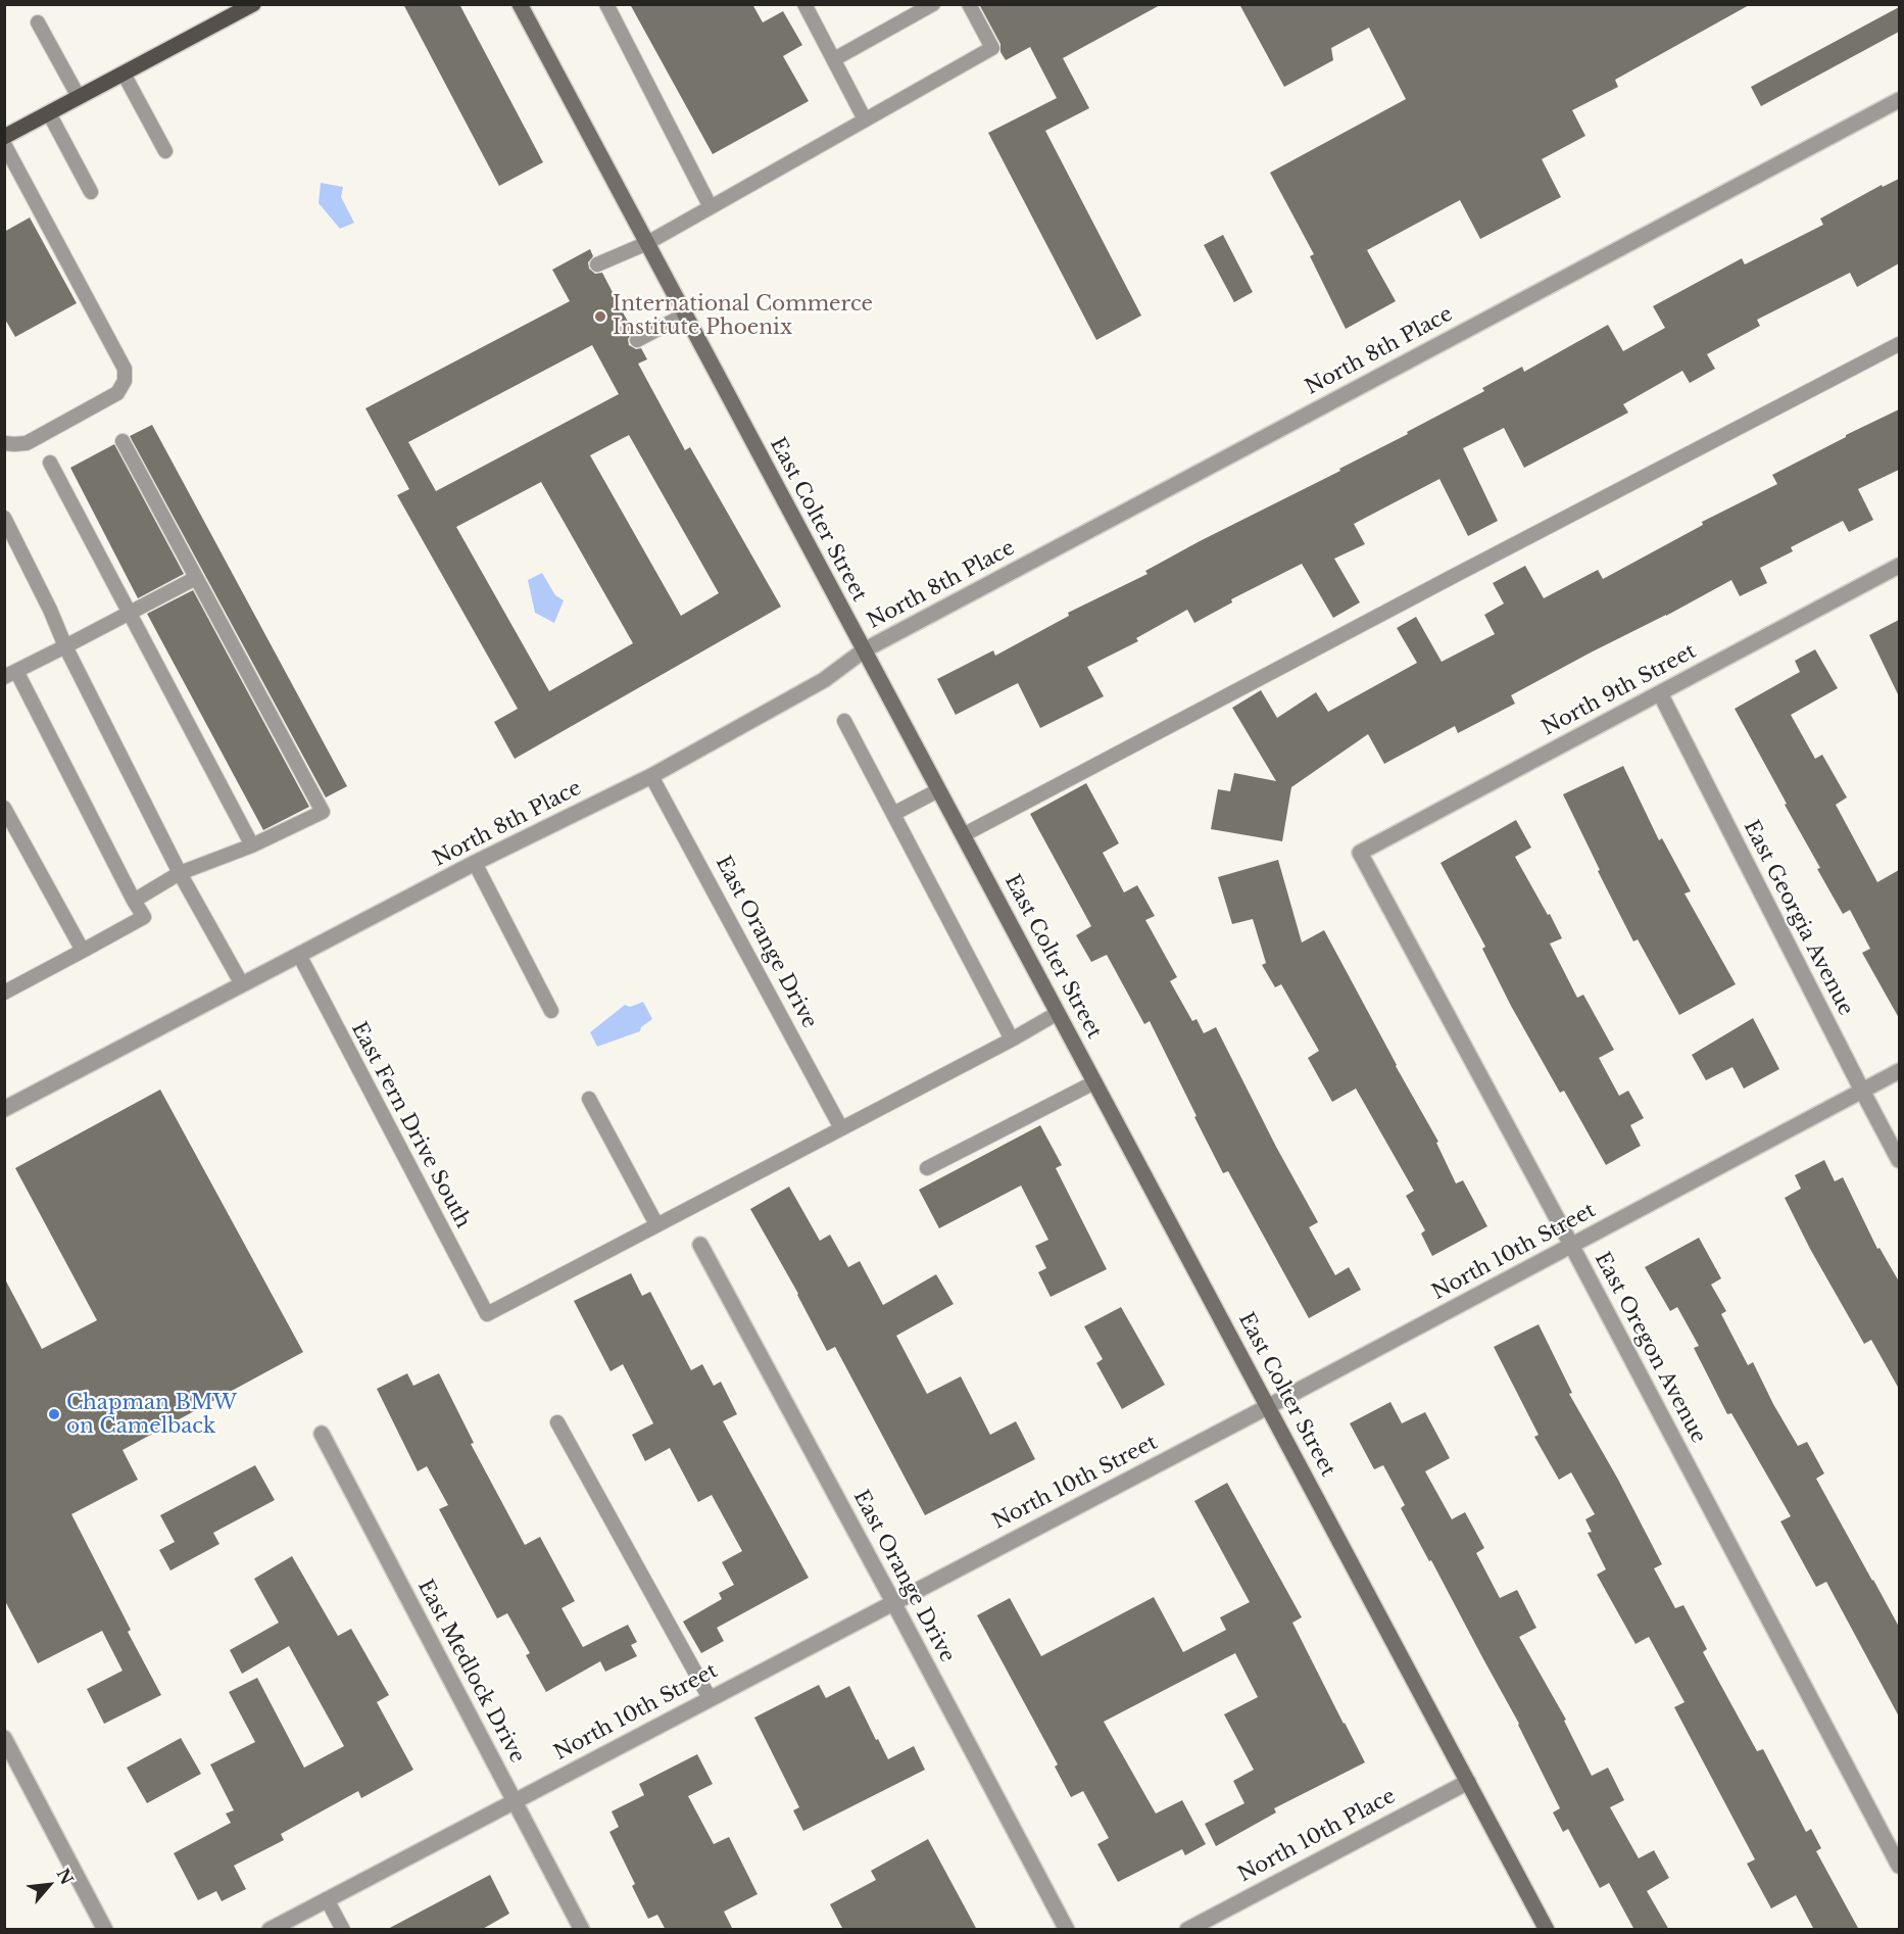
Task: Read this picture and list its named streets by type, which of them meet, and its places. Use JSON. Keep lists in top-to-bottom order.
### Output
{
  "streets": {
    "street": [
      "North 8th Place",
      "East Colter Street",
      "North 9th Street",
      "East Georgia Avenue",
      "East Orange Drive",
      "North 10th Street",
      "East Oregon Avenue",
      "East Medlock Drive",
      "North 10th Place"
    ],
    "lane": ["East Fern Drive South"]
  },
  "crossings": [
    ["North 8th Place", "East Colter Street"],
    ["North 8th Place", "East Orange Drive"],
    ["North 8th Place", "East Fern Drive South"],
    ["East Colter Street", "North 10th Street"],
    ["East Colter Street", "North 10th Place"],
    ["North 9th Street", "East Georgia Avenue"],
    ["North 9th Street", "East Oregon Avenue"],
    ["East Georgia Avenue", "North 10th Street"],
    ["East Orange Drive", "North 10th Street"],
    ["North 10th Street", "East Oregon Avenue"],
    ["North 10th Street", "East Medlock Drive"]
  ],
  "places": ["International Commerce Institute Phoenix", "Chapman BMW on Camelback"],
  "north": "top right"
}
